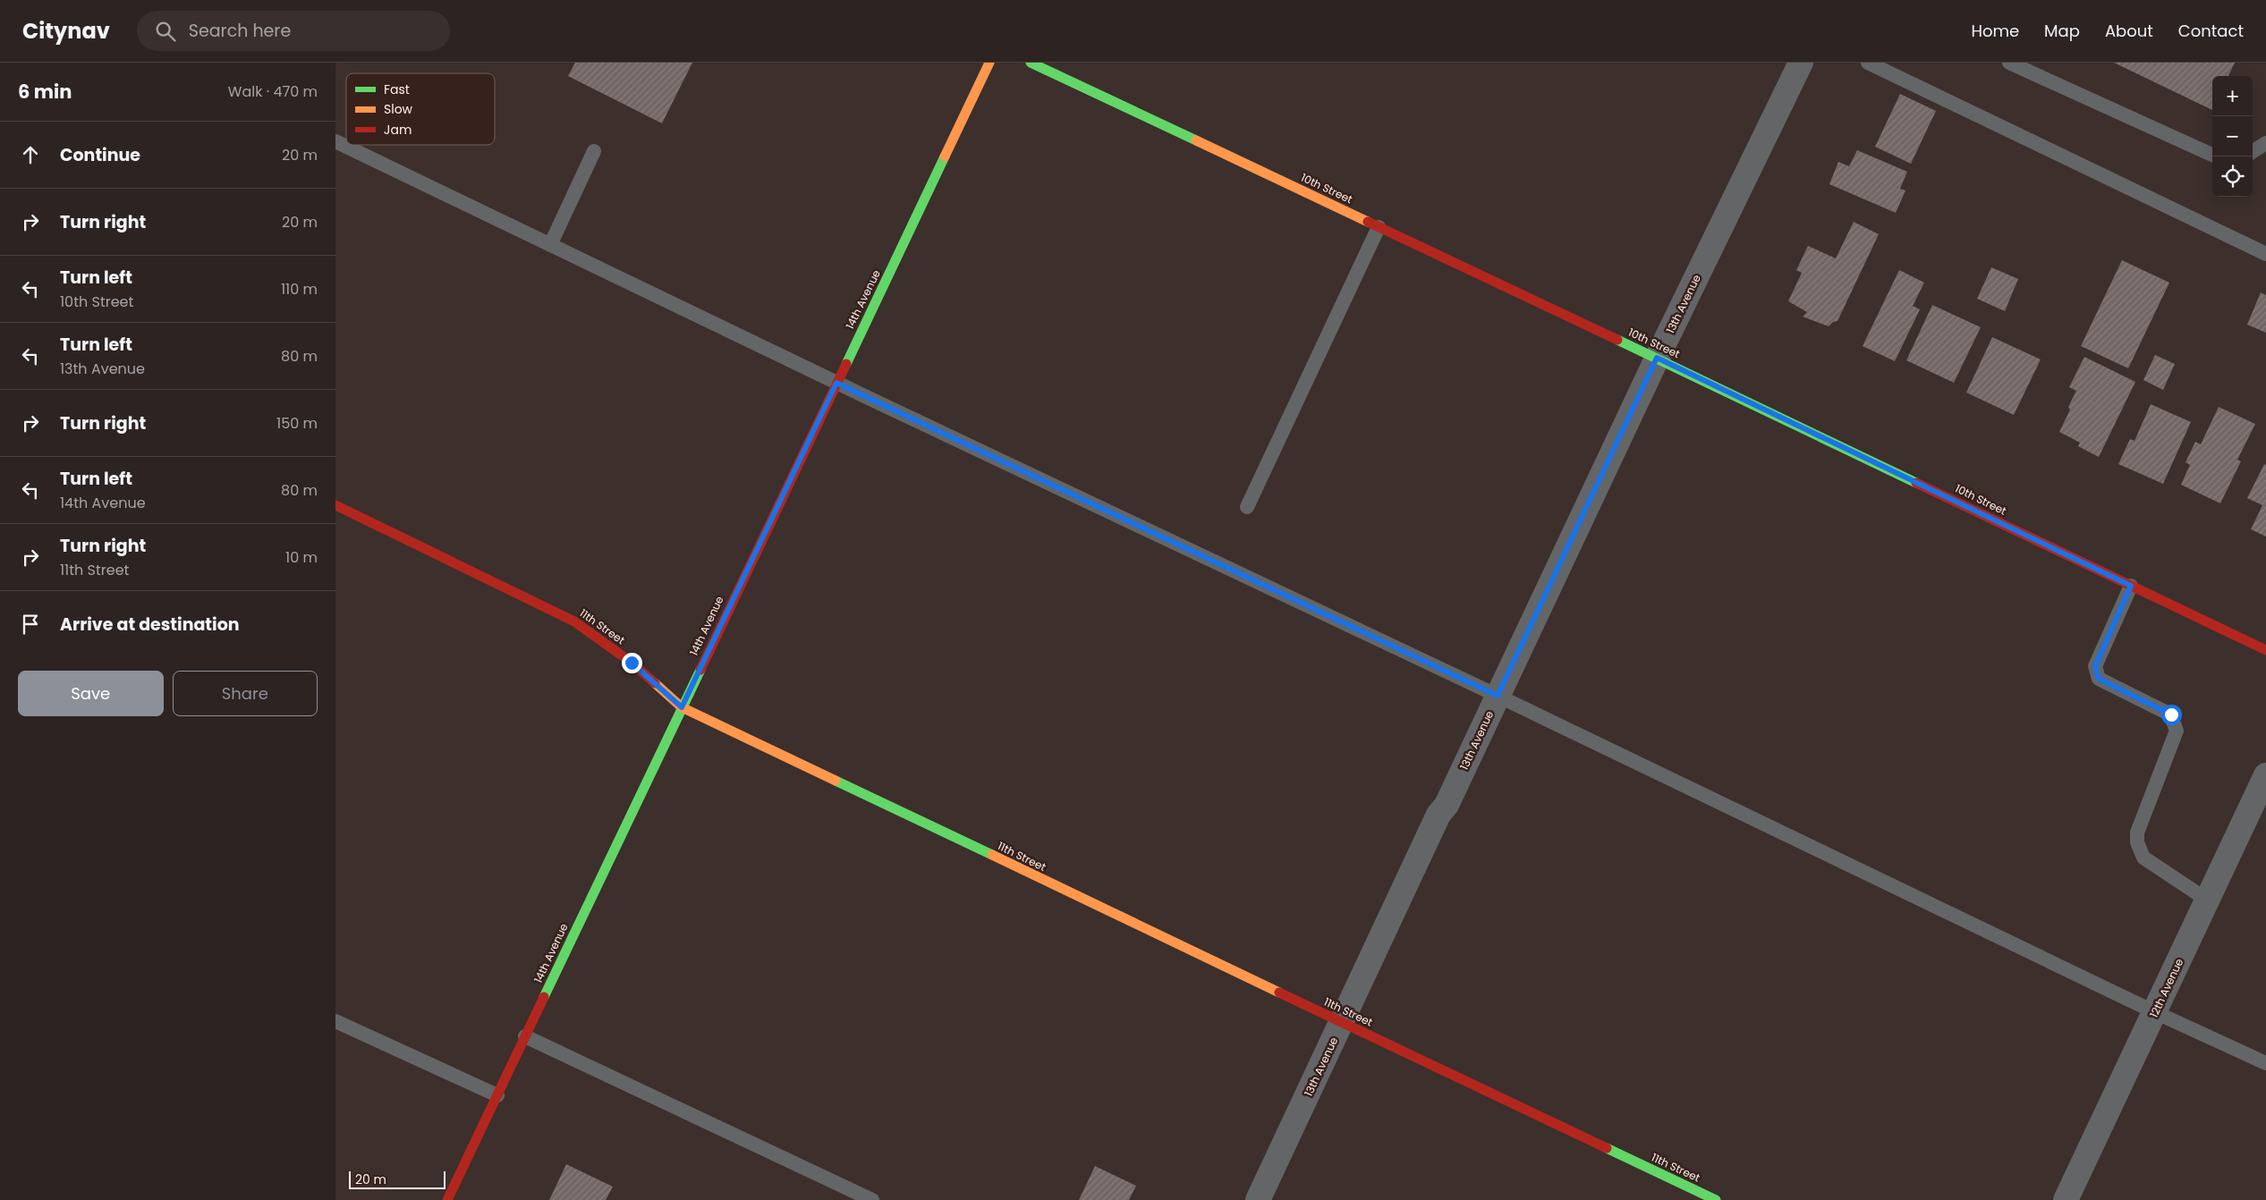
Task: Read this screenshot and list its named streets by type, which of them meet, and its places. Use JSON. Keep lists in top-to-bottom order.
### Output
{
  "streets": {
    "street": [
      "10th Street",
      "14th Avenue",
      "13th Avenue",
      "11th Street",
      "12th Avenue"
    ]
  },
  "crossings": [
    ["10th Street", "13th Avenue"],
    ["14th Avenue", "11th Street"],
    ["13th Avenue", "11th Street"]
  ],
  "legend": ["Fast", "Slow", "Jam"],
  "scale_bar": "20 m",
  "page": {
    "header": "Citynav",
    "search": "Search here",
    "nav": [
      "Home",
      "Map",
      "About",
      "Contact"
    ],
    "heading": ["6 min", "Walk · 470 m"],
    "map_buttons": ["+", "−"],
    "list": [
      ["Continue", "20 m"],
      ["Turn right", "20 m"],
      ["Turn left", "10th Street", "110 m"],
      ["Turn left", "13th Avenue", "80 m"],
      ["Turn right", "150 m"],
      ["Turn left", "14th Avenue", "80 m"],
      ["Turn right", "11th Street", "10 m"],
      "Arrive at destination"
    ],
    "buttons": ["Save", "Share"],
    "scale": "20 m"
  }
}
